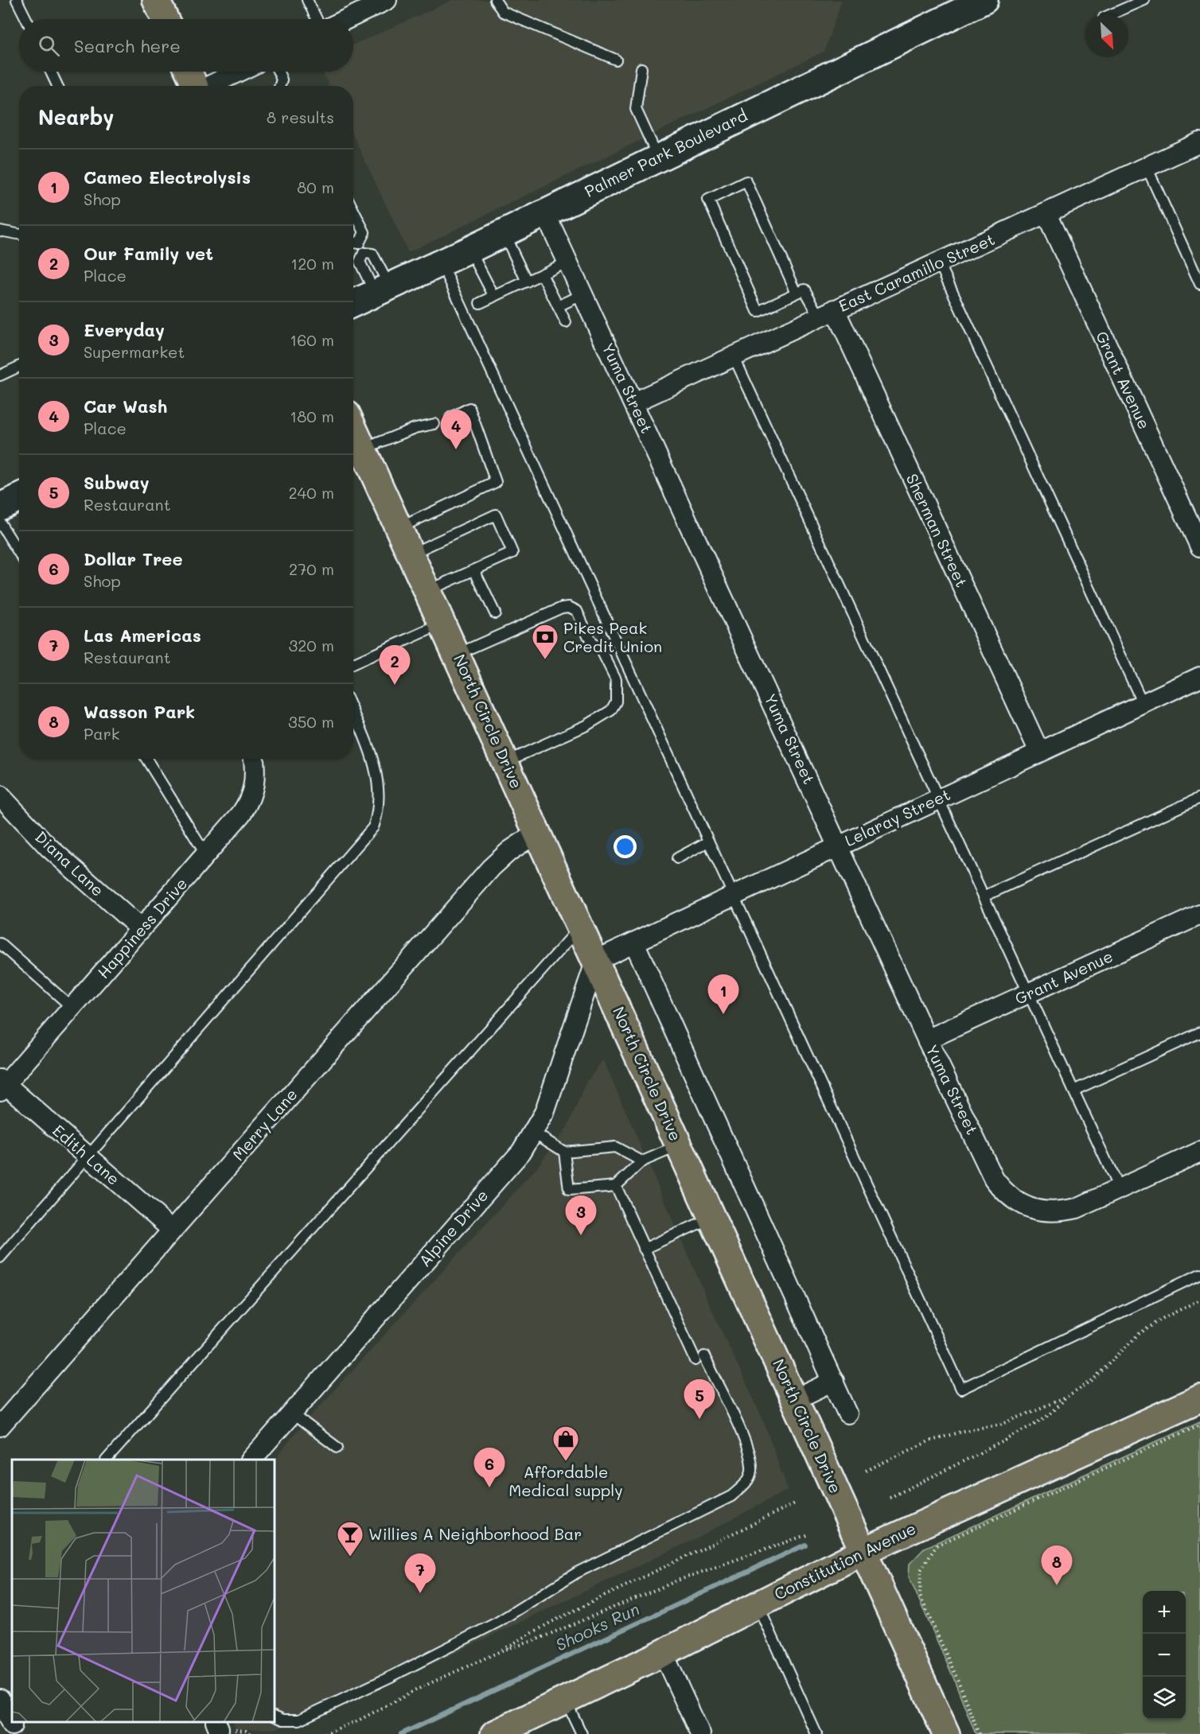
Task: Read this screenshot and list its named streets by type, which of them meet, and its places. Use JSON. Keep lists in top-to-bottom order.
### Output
{
  "streets": {
    "main road": ["Palmer Park Boulevard", "North Circle Drive", "Constitution Avenue"],
    "street": [
      "East Caramillo Street",
      "Grant Avenue",
      "Yuma Street",
      "Sherman Street",
      "Lelaray Street",
      "Diana Lane",
      "Happiness Drive",
      "Merry Lane",
      "Edith Lane",
      "Alpine Drive"
    ]
  },
  "crossings": [
    ["Palmer Park Boulevard", "Yuma Street"],
    ["East Caramillo Street", "Grant Avenue"],
    ["East Caramillo Street", "Yuma Street"],
    ["East Caramillo Street", "Sherman Street"],
    ["Grant Avenue", "Yuma Street"],
    ["Yuma Street", "Lelaray Street"],
    ["Sherman Street", "Lelaray Street"],
    ["North Circle Drive", "Lelaray Street"],
    ["North Circle Drive", "Merry Lane"],
    ["North Circle Drive", "Alpine Drive"],
    ["North Circle Drive", "Constitution Avenue"],
    ["Lelaray Street", "Alpine Drive"],
    ["Diana Lane", "Happiness Drive"],
    ["Happiness Drive", "Edith Lane"],
    ["Merry Lane", "Edith Lane"]
  ],
  "water": ["Shooks Run"],
  "places": {
    "bank": ["Pikes Peak Credit Union"],
    "shop": ["Affordable Medical supply"],
    "bar": ["Willies A Neighborhood Bar"]
  },
  "north": "bottom right",
  "page": {
    "search": "Search here",
    "heading": ["Nearby", "8 results"],
    "list": [
      {
        "mark": "1",
        "name": "Cameo Electrolysis",
        "note": "Shop",
        "value": "80 m"
      },
      {
        "mark": "2",
        "name": "Our Family vet",
        "note": "Place",
        "value": "120 m"
      },
      {
        "mark": "3",
        "name": "Everyday",
        "note": "Supermarket",
        "value": "160 m"
      },
      {
        "mark": "4",
        "name": "Car Wash",
        "note": "Place",
        "value": "180 m"
      },
      {
        "mark": "5",
        "name": "Subway",
        "note": "Restaurant",
        "value": "240 m"
      },
      {
        "mark": "6",
        "name": "Dollar Tree",
        "note": "Shop",
        "value": "270 m"
      },
      {
        "mark": "7",
        "name": "Las Americas",
        "note": "Restaurant",
        "value": "320 m"
      },
      {
        "mark": "8",
        "name": "Wasson Park",
        "note": "Park",
        "value": "350 m"
      }
    ],
    "pins": [
      "4",
      "2",
      "1",
      "3",
      "5",
      "6",
      "8",
      "7"
    ],
    "map_buttons": ["+", "−"]
  }
}
